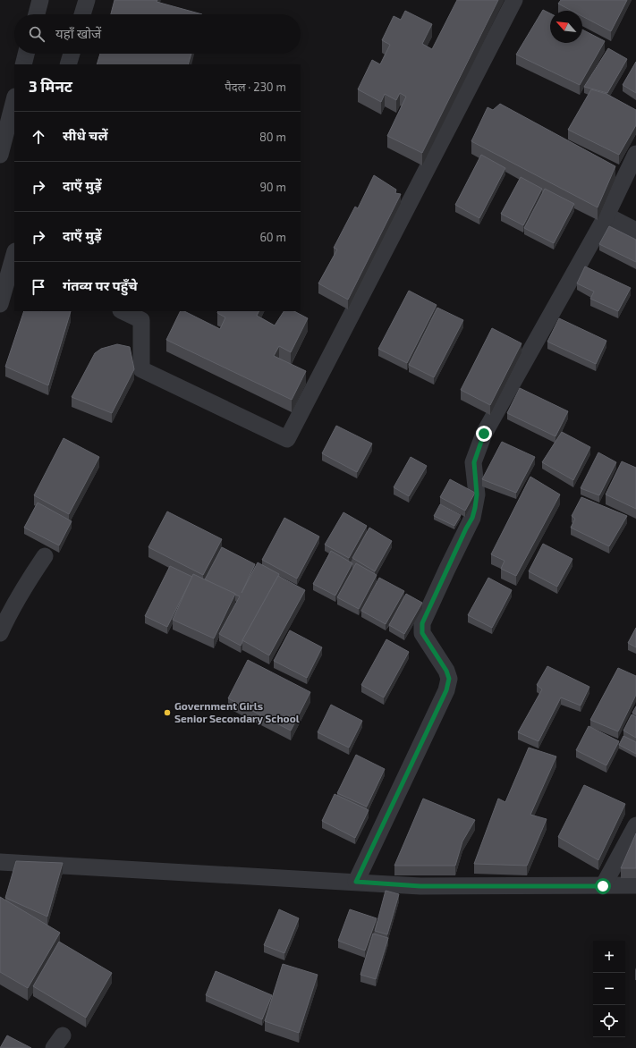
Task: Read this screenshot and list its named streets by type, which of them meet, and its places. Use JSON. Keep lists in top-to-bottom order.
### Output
{
  "places": ["Government Girls Senior Secondary School"],
  "north": "top left",
  "page": {
    "search": "यहाँ खोजें",
    "heading": ["3 मिनट", "पैदल · 230 m"],
    "list": [
      ["सीधे चलें", "80 m"],
      ["दाएँ मुड़ें", "90 m"],
      ["दाएँ मुड़ें", "60 m"],
      "गंतव्य पर पहुँचे"
    ],
    "map_buttons": ["+", "−"]
  }
}
